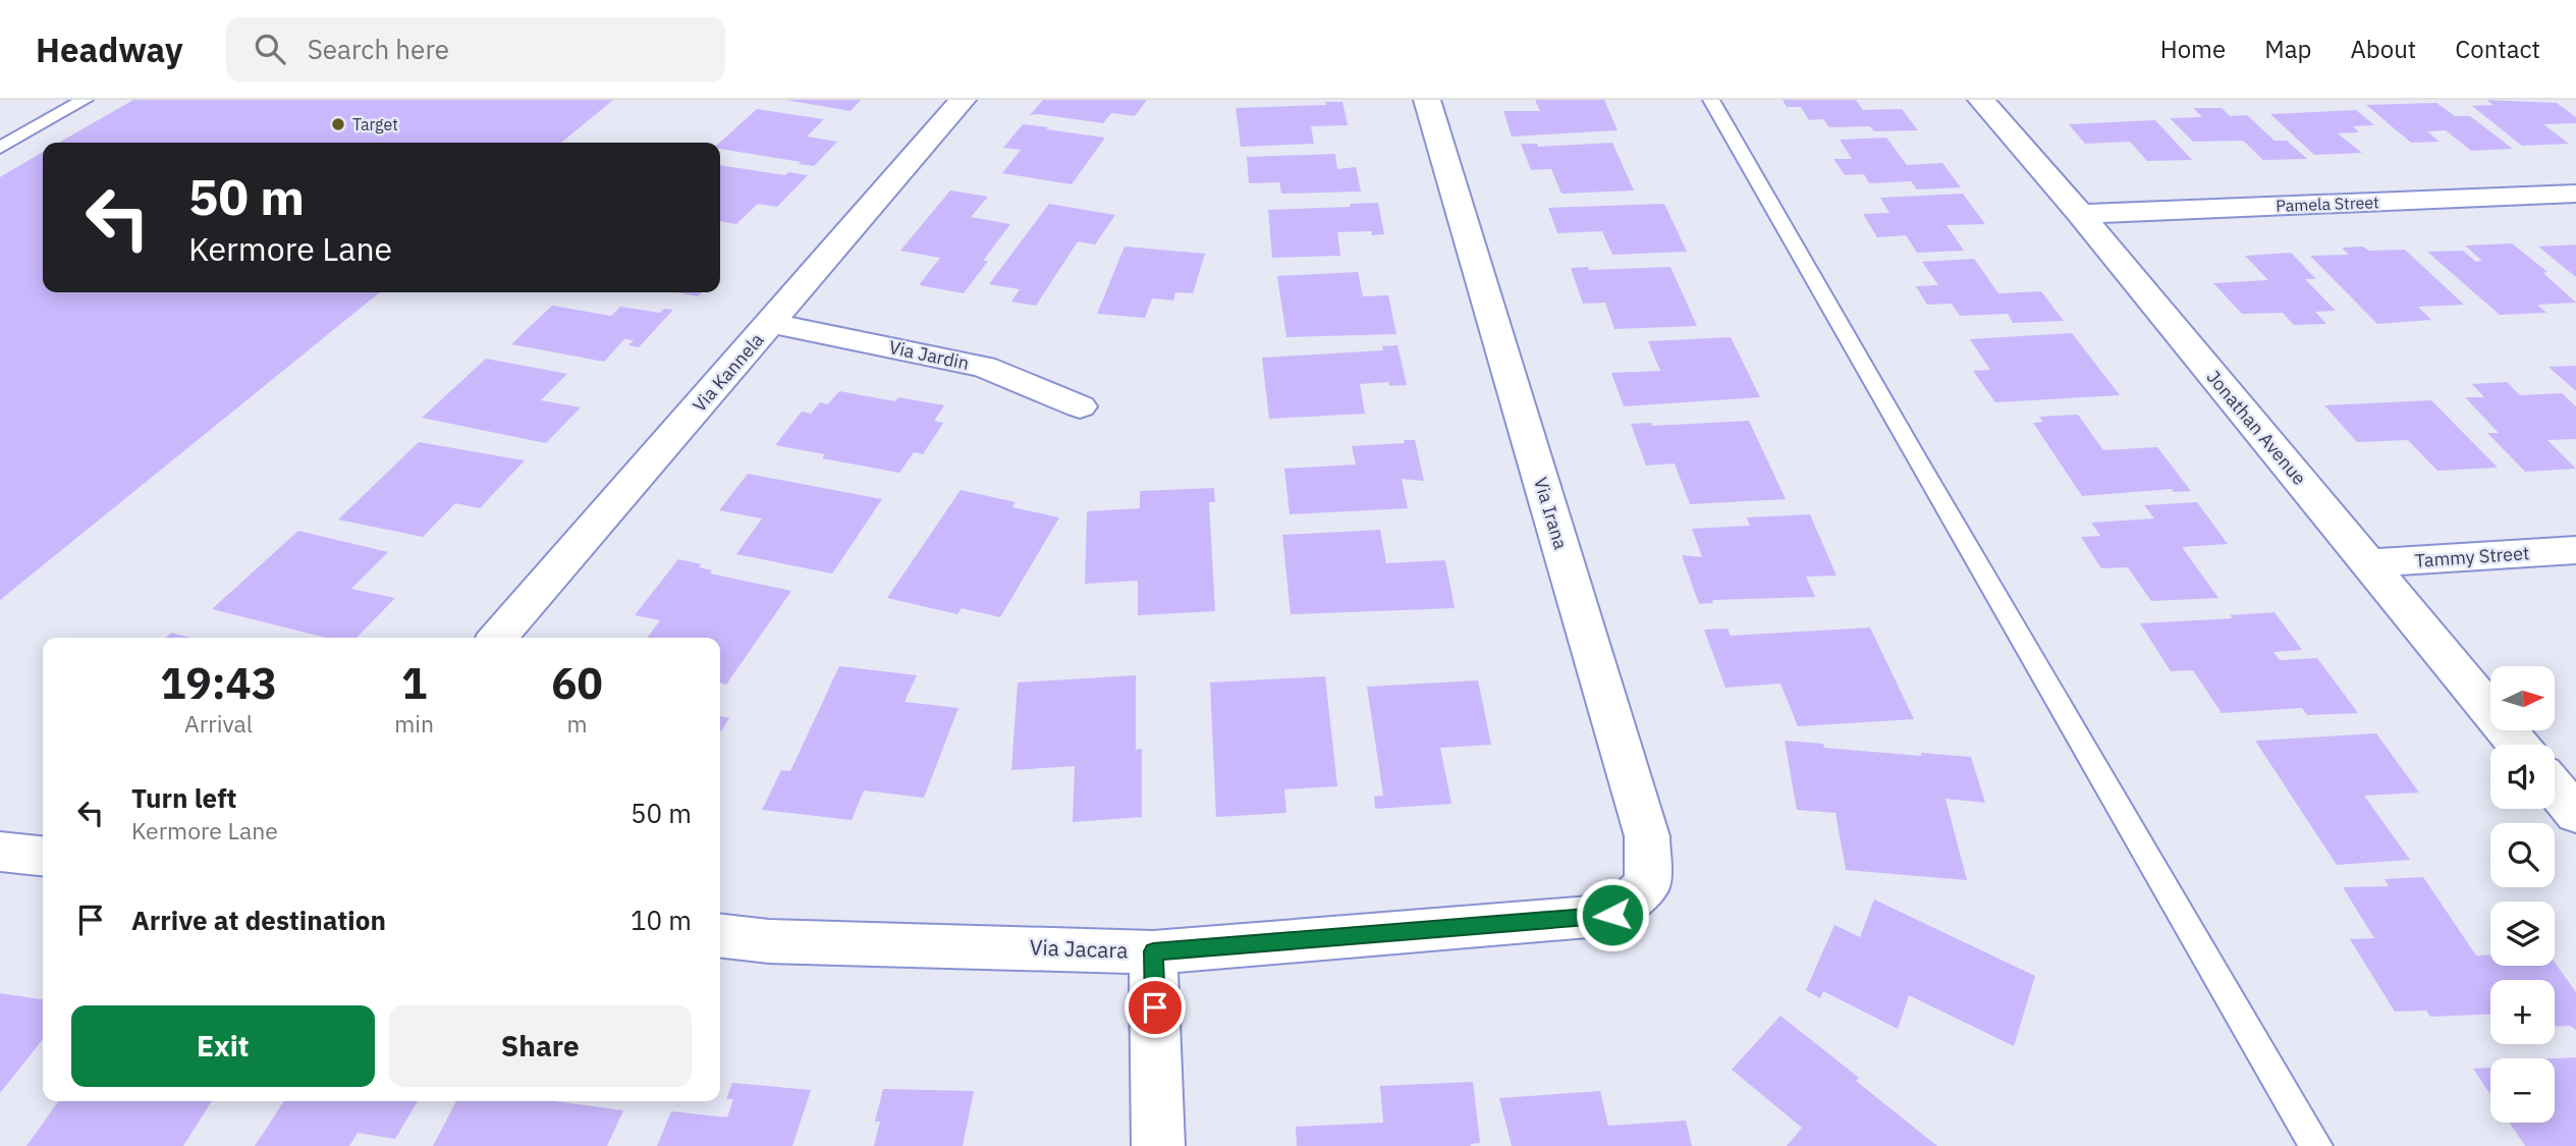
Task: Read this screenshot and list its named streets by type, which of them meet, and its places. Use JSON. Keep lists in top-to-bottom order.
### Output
{
  "streets": {
    "street": [
      "Pamela Street",
      "Via Jardin",
      "Via Kannela",
      "Jonathan Avenue",
      "Via Irana",
      "Tammy Street",
      "Via Jacara"
    ]
  },
  "crossings": [
    ["Pamela Street", "Jonathan Avenue"],
    ["Via Jardin", "Via Kannela"],
    ["Jonathan Avenue", "Tammy Street"],
    ["Via Irana", "Via Jacara"]
  ],
  "places": ["Target"],
  "north": "right",
  "page": {
    "header": "Headway",
    "search": "Search here",
    "nav": [
      "Home",
      "Map",
      "About",
      "Contact"
    ],
    "turn": ["50 m", "Kermore Lane"],
    "eta": [
      "19:43",
      "Arrival",
      "1",
      "min",
      "60",
      "m"
    ],
    "map_buttons": ["+", "−"],
    "list": [
      {
        "name": "Turn left",
        "note": "Kermore Lane",
        "value": "50 m"
      },
      {
        "name": "Arrive at destination",
        "value": "10 m"
      }
    ],
    "buttons": ["Exit", "Share"]
  }
}
